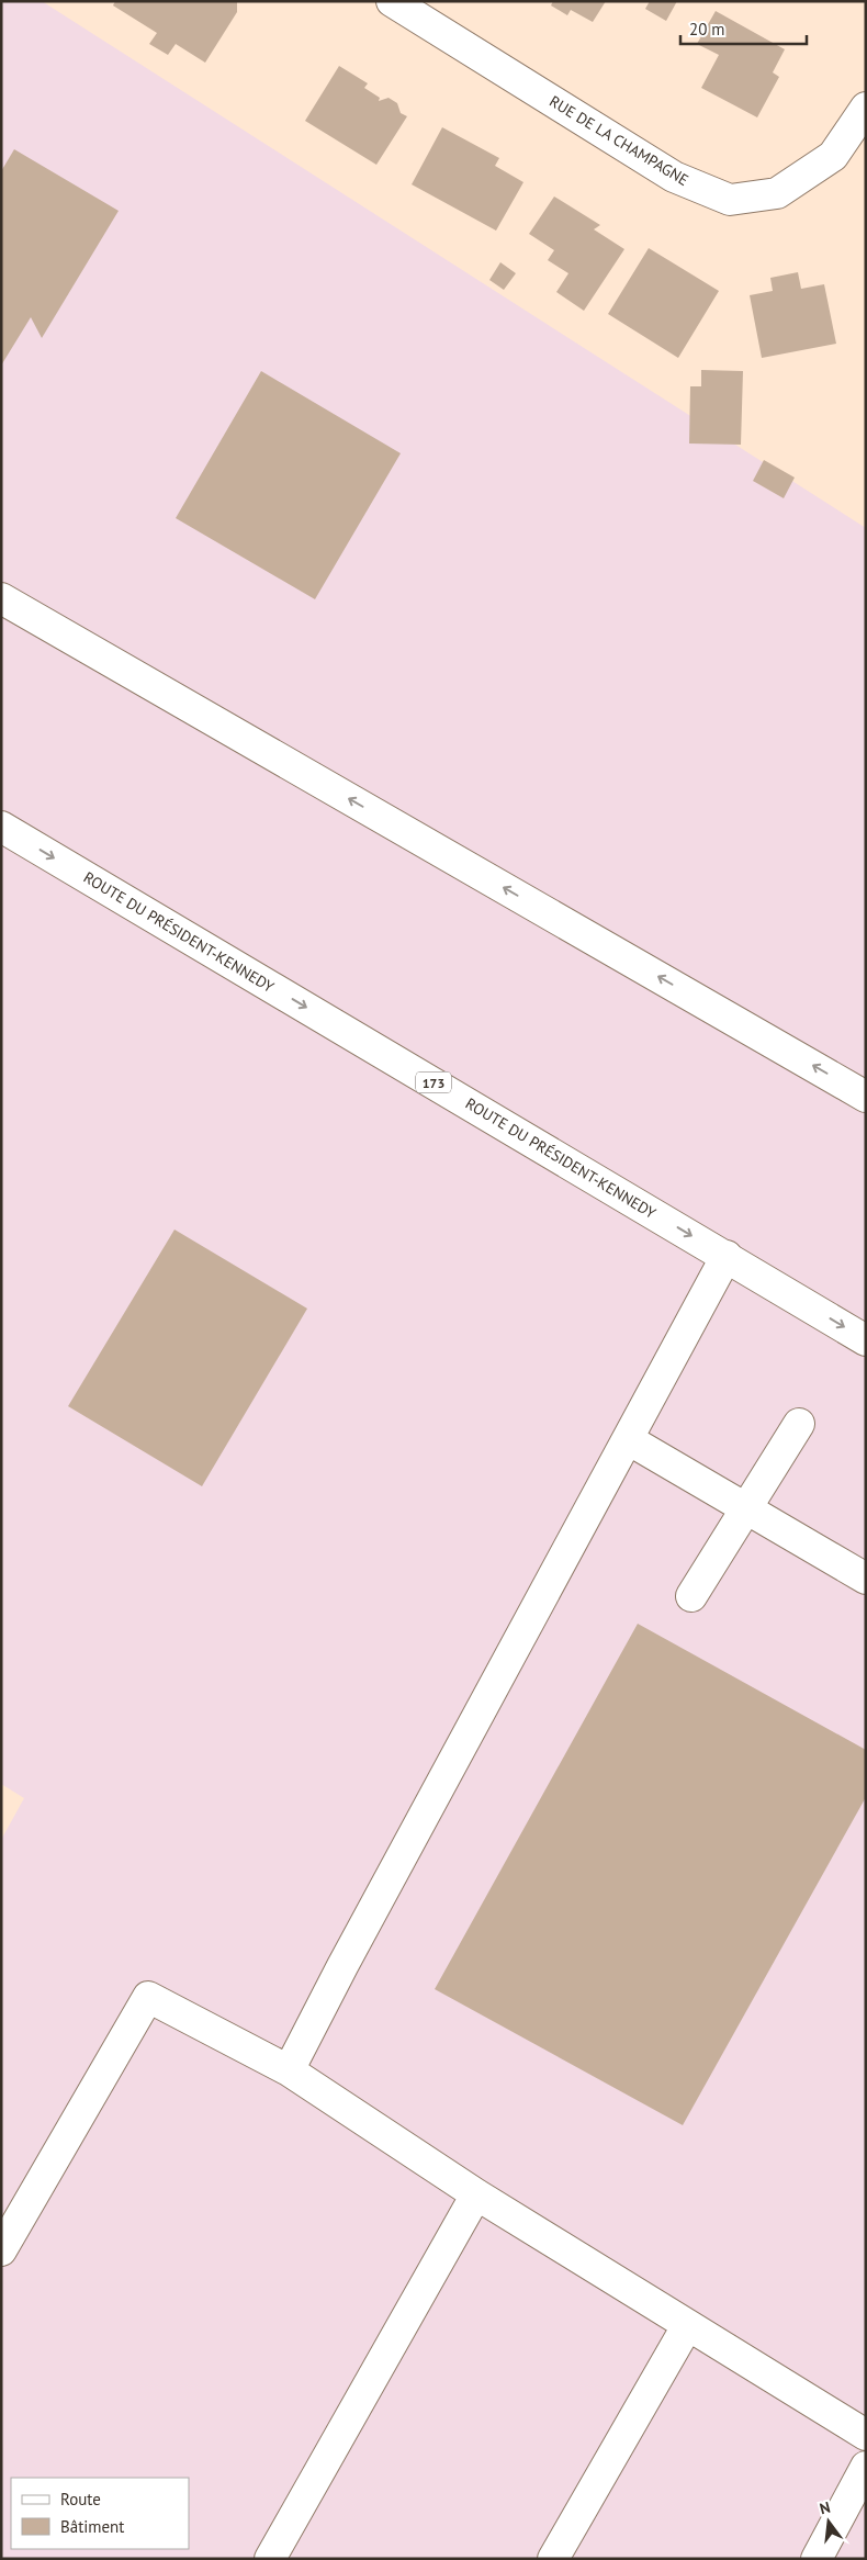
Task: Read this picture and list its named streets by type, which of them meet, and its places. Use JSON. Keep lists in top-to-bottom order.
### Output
{
  "streets": {
    "main road": ["RUE DE LA CHAMPAGNE", "ROUTE DU PRÉSIDENT-KENNEDY", "173"]
  },
  "legend": ["Route", "Bâtiment"],
  "scale_bar": "20 m",
  "north": "top"
}
